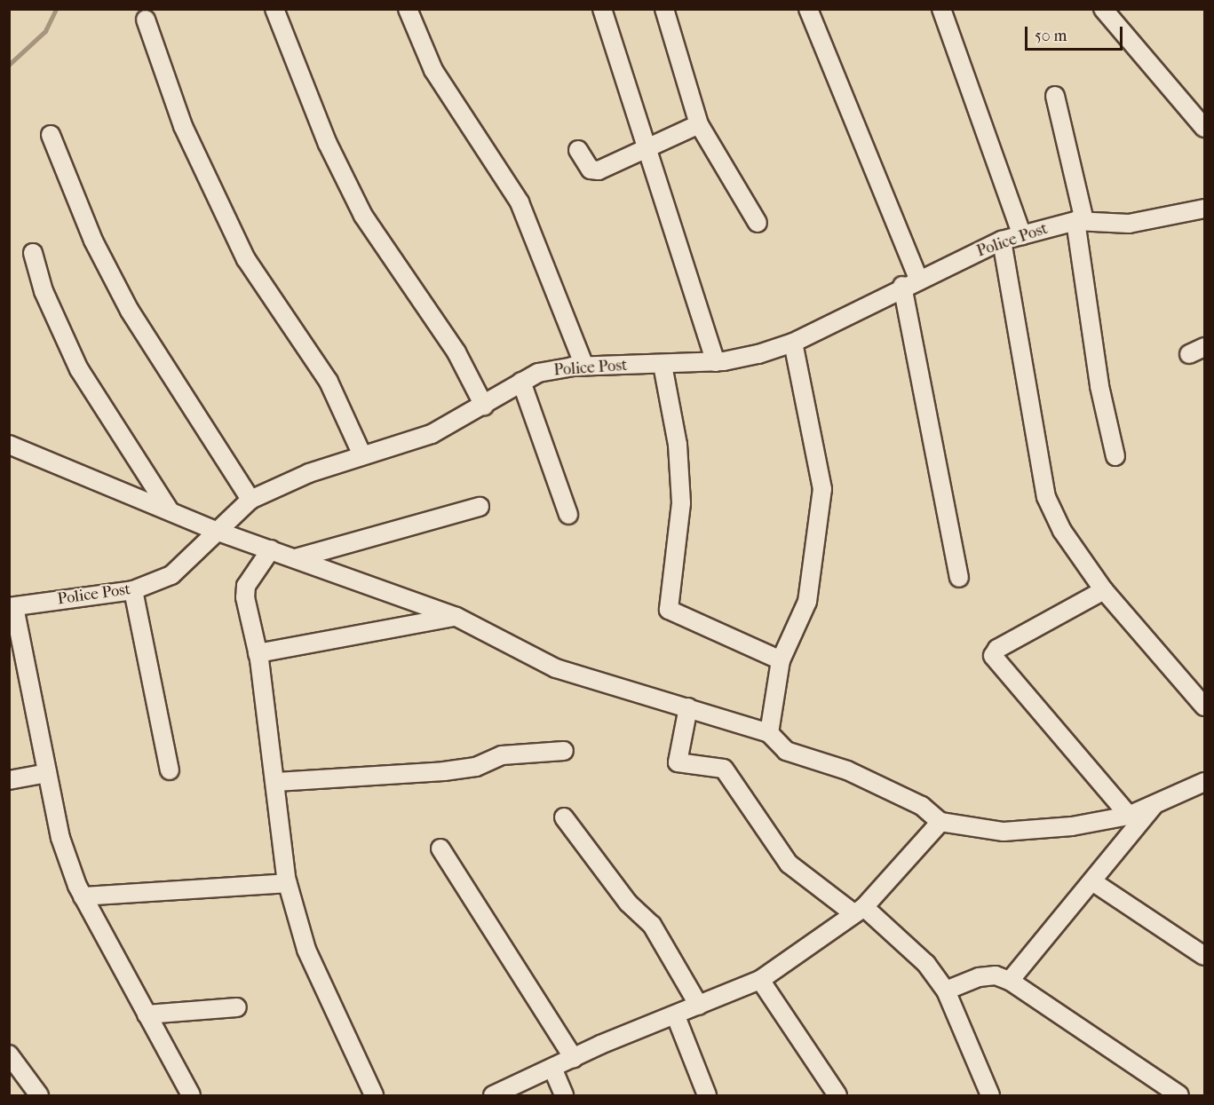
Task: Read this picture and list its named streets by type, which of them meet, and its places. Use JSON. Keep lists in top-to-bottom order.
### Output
{
  "streets": {
    "street": ["Police Post"]
  },
  "scale_bar": "50 m"
}
